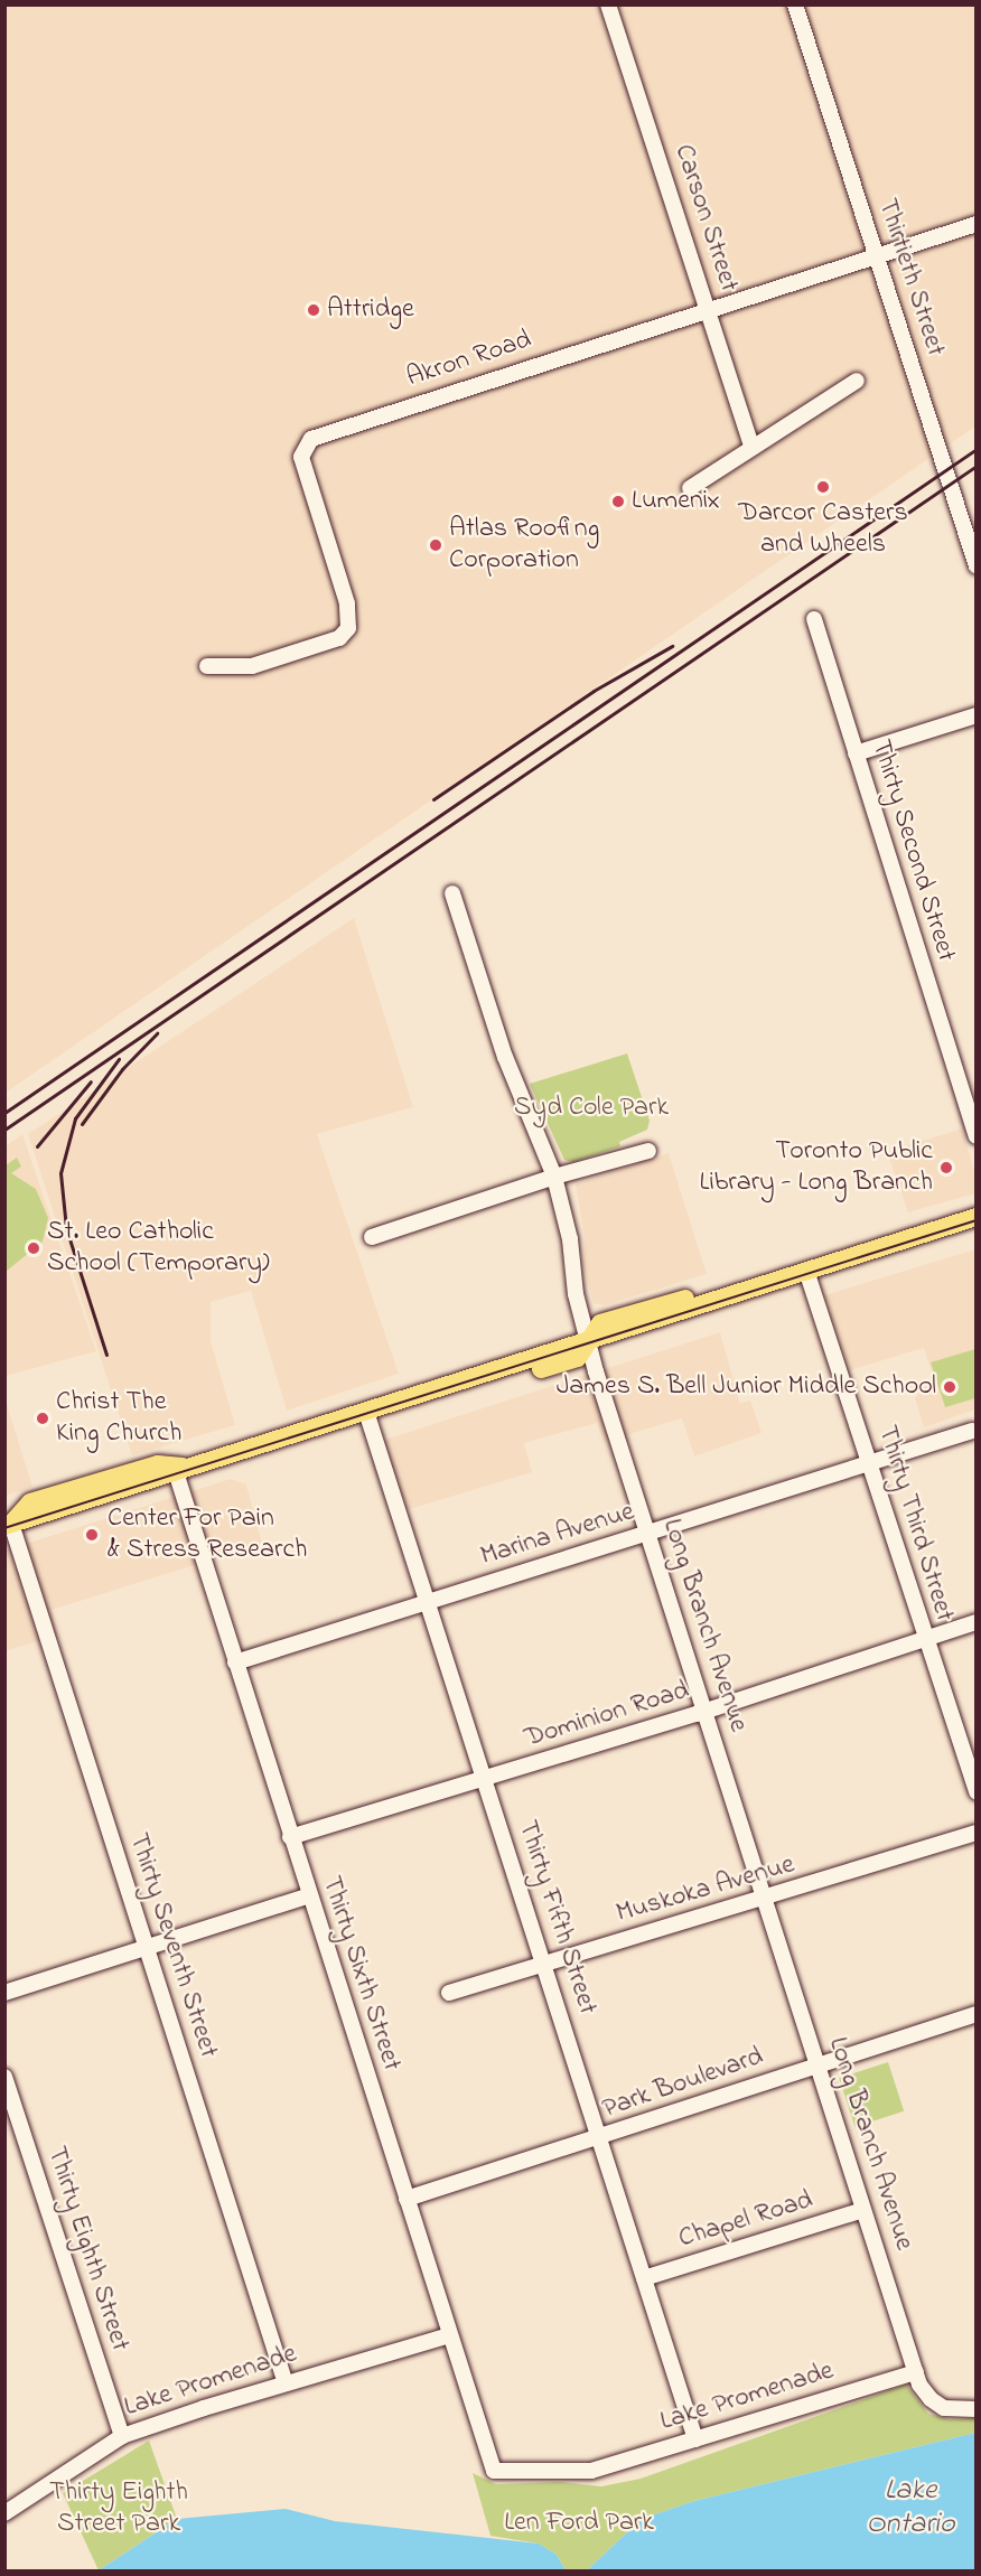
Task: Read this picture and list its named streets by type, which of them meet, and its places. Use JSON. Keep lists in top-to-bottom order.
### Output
{
  "streets": {
    "street": [
      "Carson Street",
      "Thirtieth Street",
      "Akron Road",
      "Thirty Second Street",
      "Thirty Third Street",
      "Marina Avenue",
      "Long Branch Avenue",
      "Dominion Road",
      "Muskoka Avenue",
      "Thirty Fifth Street",
      "Thirty Seventh Street",
      "Thirty Sixth Street",
      "Park Boulevard",
      "Chapel Road",
      "Thirty Eighth Street",
      "Lake Promenade"
    ]
  },
  "crossings": [
    ["Carson Street", "Akron Road"],
    ["Thirtieth Street", "Akron Road"],
    ["Thirty Third Street", "Marina Avenue"],
    ["Thirty Third Street", "Dominion Road"],
    ["Marina Avenue", "Long Branch Avenue"],
    ["Marina Avenue", "Thirty Fifth Street"],
    ["Marina Avenue", "Thirty Sixth Street"],
    ["Long Branch Avenue", "Dominion Road"],
    ["Long Branch Avenue", "Muskoka Avenue"],
    ["Long Branch Avenue", "Park Boulevard"],
    ["Long Branch Avenue", "Chapel Road"],
    ["Long Branch Avenue", "Lake Promenade"],
    ["Dominion Road", "Thirty Fifth Street"],
    ["Dominion Road", "Thirty Sixth Street"],
    ["Muskoka Avenue", "Thirty Fifth Street"],
    ["Thirty Fifth Street", "Park Boulevard"],
    ["Thirty Fifth Street", "Chapel Road"],
    ["Thirty Fifth Street", "Lake Promenade"],
    ["Thirty Seventh Street", "Lake Promenade"],
    ["Thirty Sixth Street", "Park Boulevard"],
    ["Thirty Sixth Street", "Lake Promenade"],
    ["Thirty Eighth Street", "Lake Promenade"]
  ],
  "water": ["Lake Ontario"],
  "parks": ["Syd Cole Park", "Thirty Eighth Street Park", "Len Ford Park"],
  "places": [
    "Attridge",
    "Darcor Casters and Wheels",
    "Lumenix",
    "Atlas Roofing Corporation",
    "Toronto Public Library - Long Branch",
    "St. Leo Catholic School (Temporary)",
    "James S. Bell Junior Middle School",
    "Christ The King Church",
    "Center For Pain & Stress Research"
  ]
}
